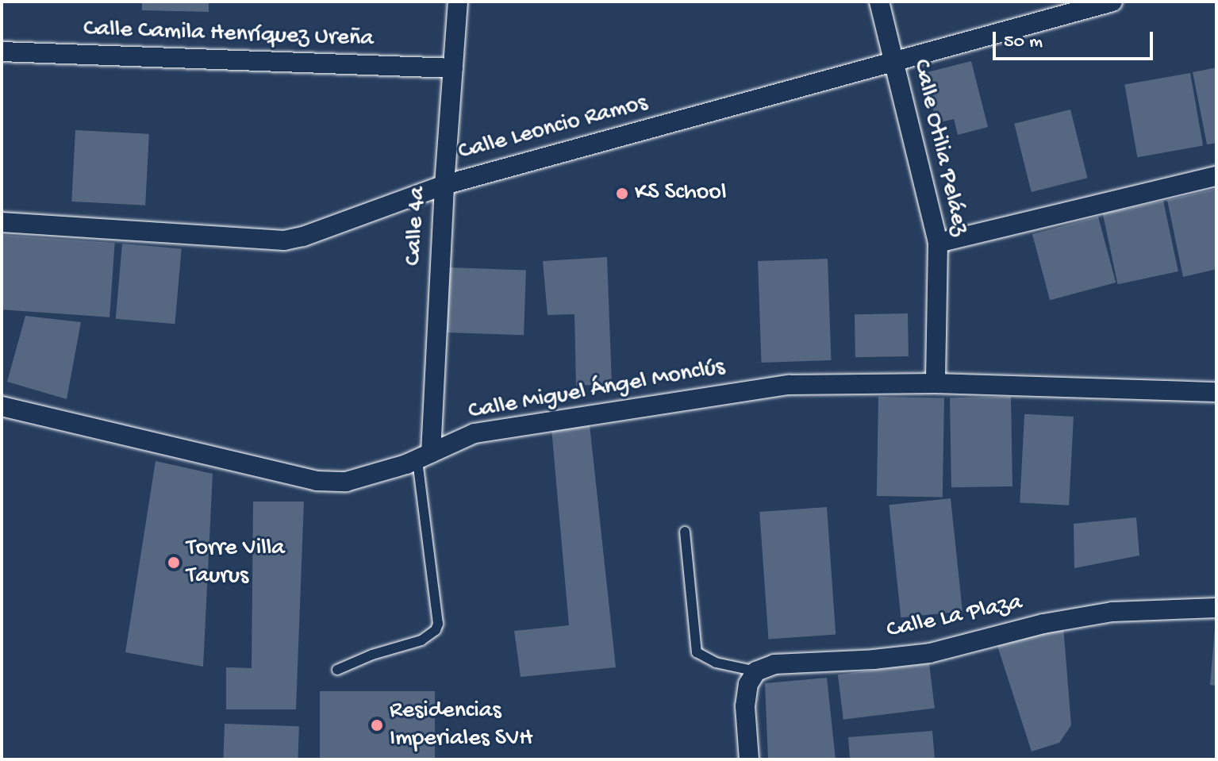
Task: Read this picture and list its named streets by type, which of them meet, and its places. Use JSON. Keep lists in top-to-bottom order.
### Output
{
  "streets": {
    "street": [
      "Calle Camila Henríquez Ureña",
      "Calle Leoncio Ramos",
      "Calle Otilia Peláez",
      "Calle 4a",
      "Calle Miguel Ángel Monclús",
      "Calle La Plaza"
    ]
  },
  "crossings": [
    ["Calle Camila Henríquez Ureña", "Calle 4a"],
    ["Calle Leoncio Ramos", "Calle Otilia Peláez"],
    ["Calle Leoncio Ramos", "Calle 4a"],
    ["Calle Otilia Peláez", "Calle Miguel Ángel Monclús"],
    ["Calle 4a", "Calle Miguel Ángel Monclús"]
  ],
  "places": ["KS School", "Torre Villa Taurus", "Residencias Imperiales SVH"],
  "scale_bar": "50 m"
}
